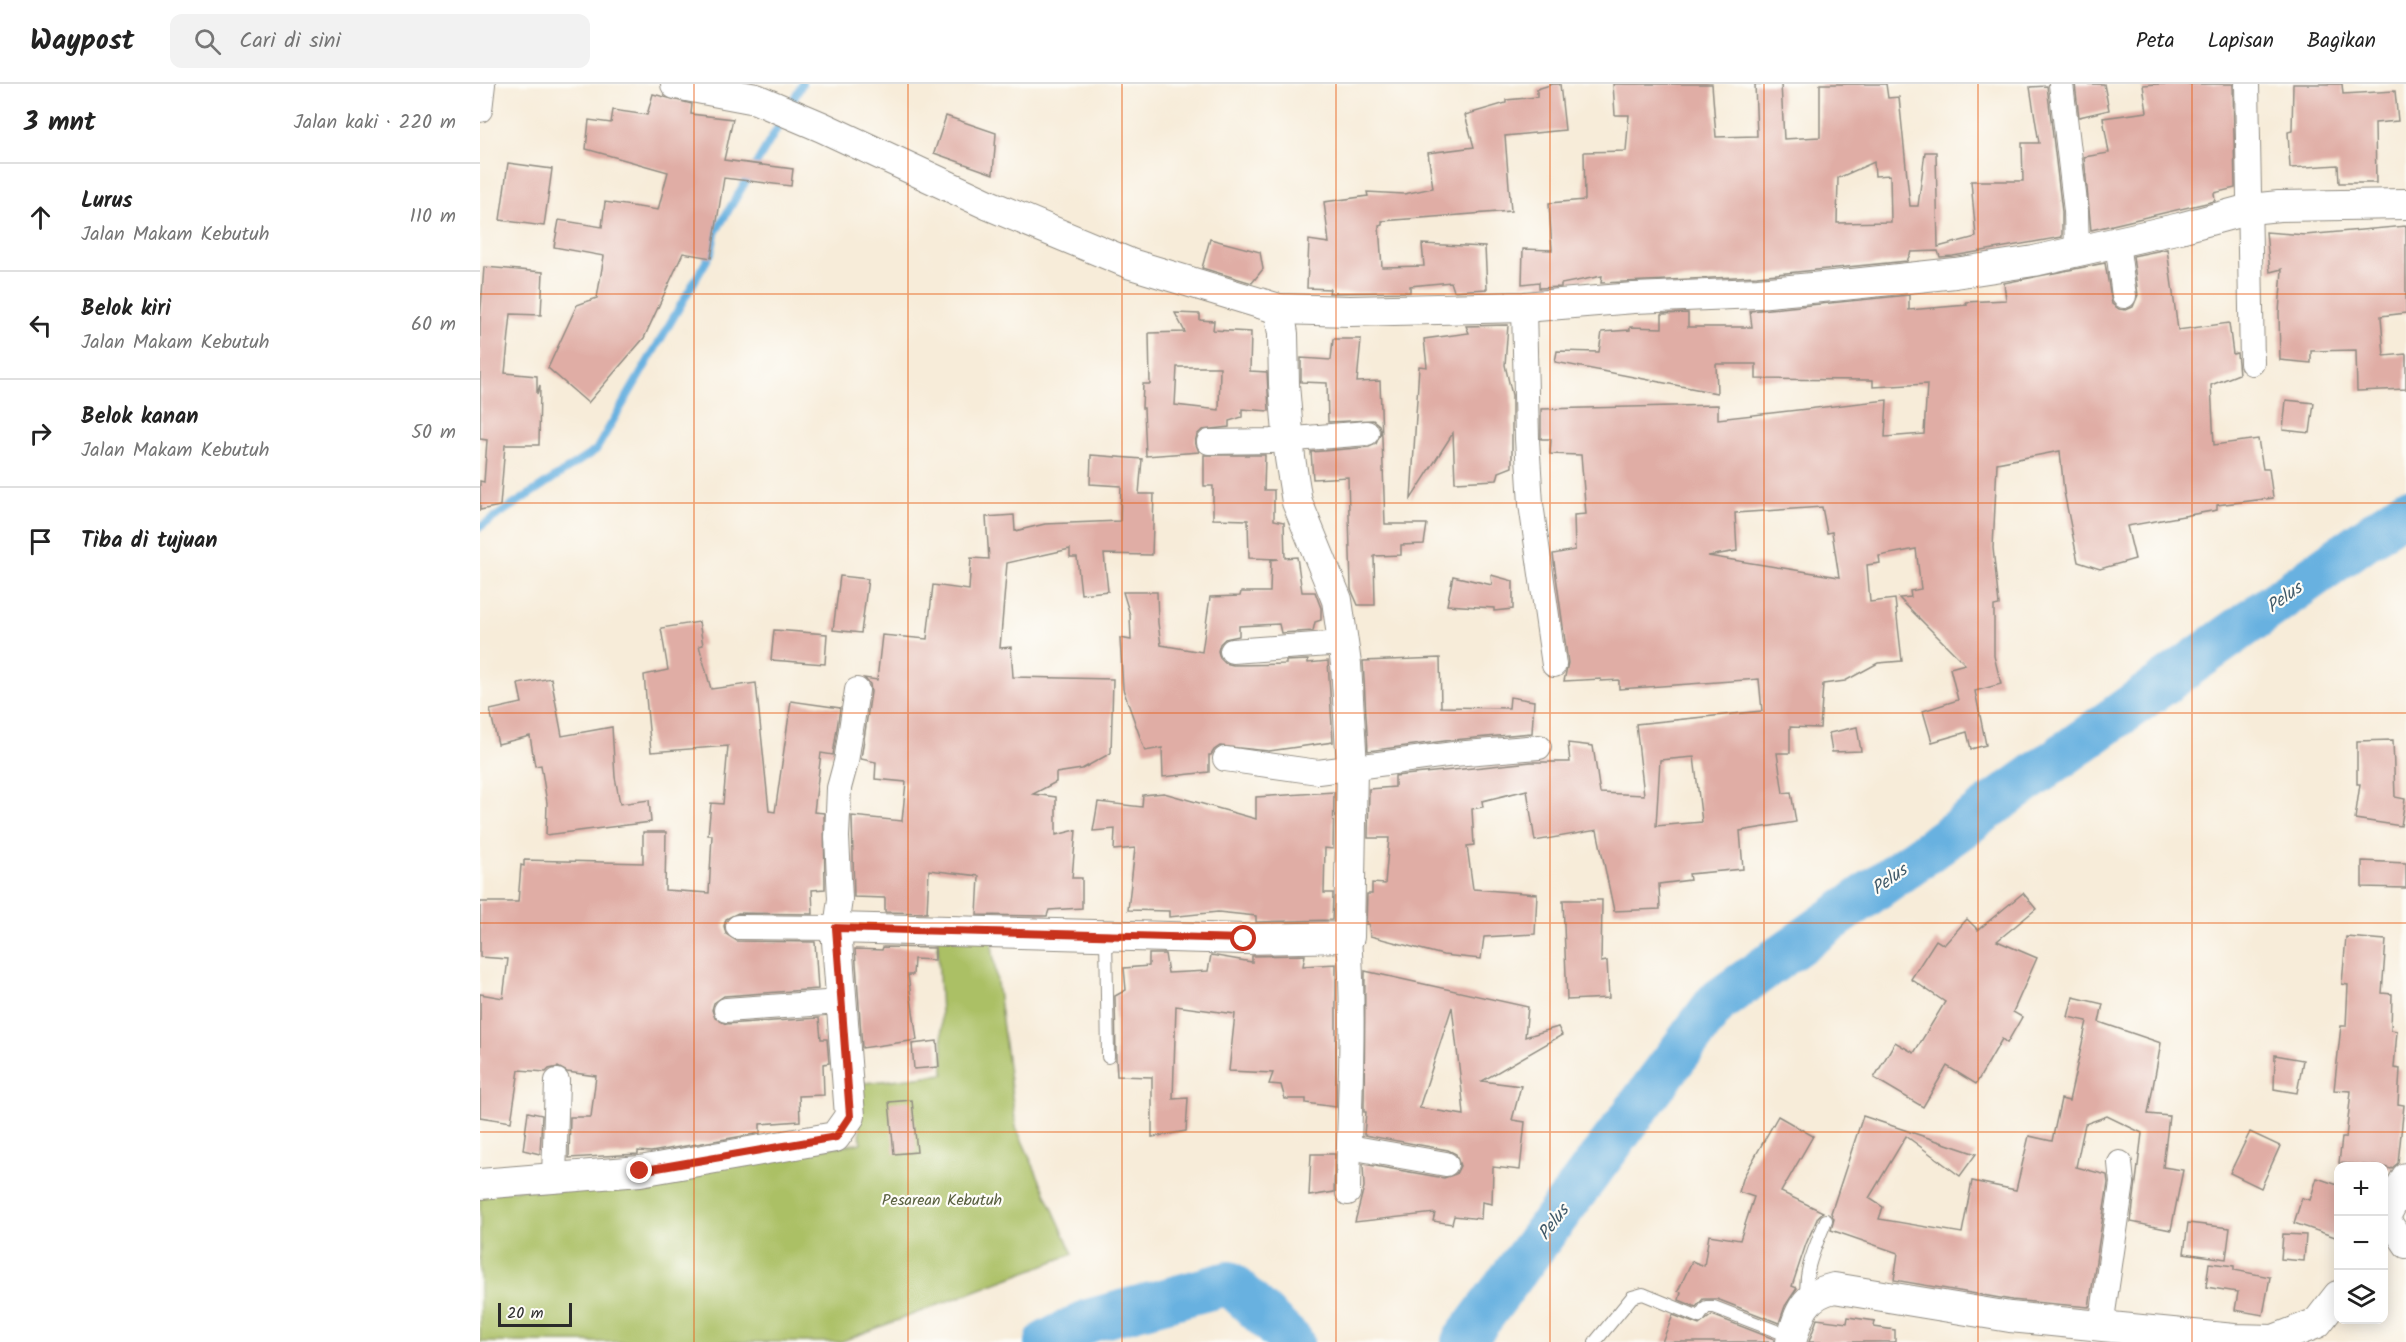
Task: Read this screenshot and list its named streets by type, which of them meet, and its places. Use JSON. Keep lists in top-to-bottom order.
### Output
{
  "water": ["Pelus"],
  "parks": ["Pesarean Kebutuh"],
  "scale_bar": "20 m",
  "page": {
    "header": "Waypost",
    "search": "Cari di sini",
    "nav": ["Peta", "Lapisan", "Bagikan"],
    "heading": ["3 mnt", "Jalan kaki · 220 m"],
    "list": [
      ["Lurus", "Jalan Makam Kebutuh", "110 m"],
      ["Belok kiri", "Jalan Makam Kebutuh", "60 m"],
      ["Belok kanan", "Jalan Makam Kebutuh", "50 m"],
      "Tiba di tujuan"
    ],
    "map_buttons": ["+", "−"],
    "scale": "20 m"
  }
}
